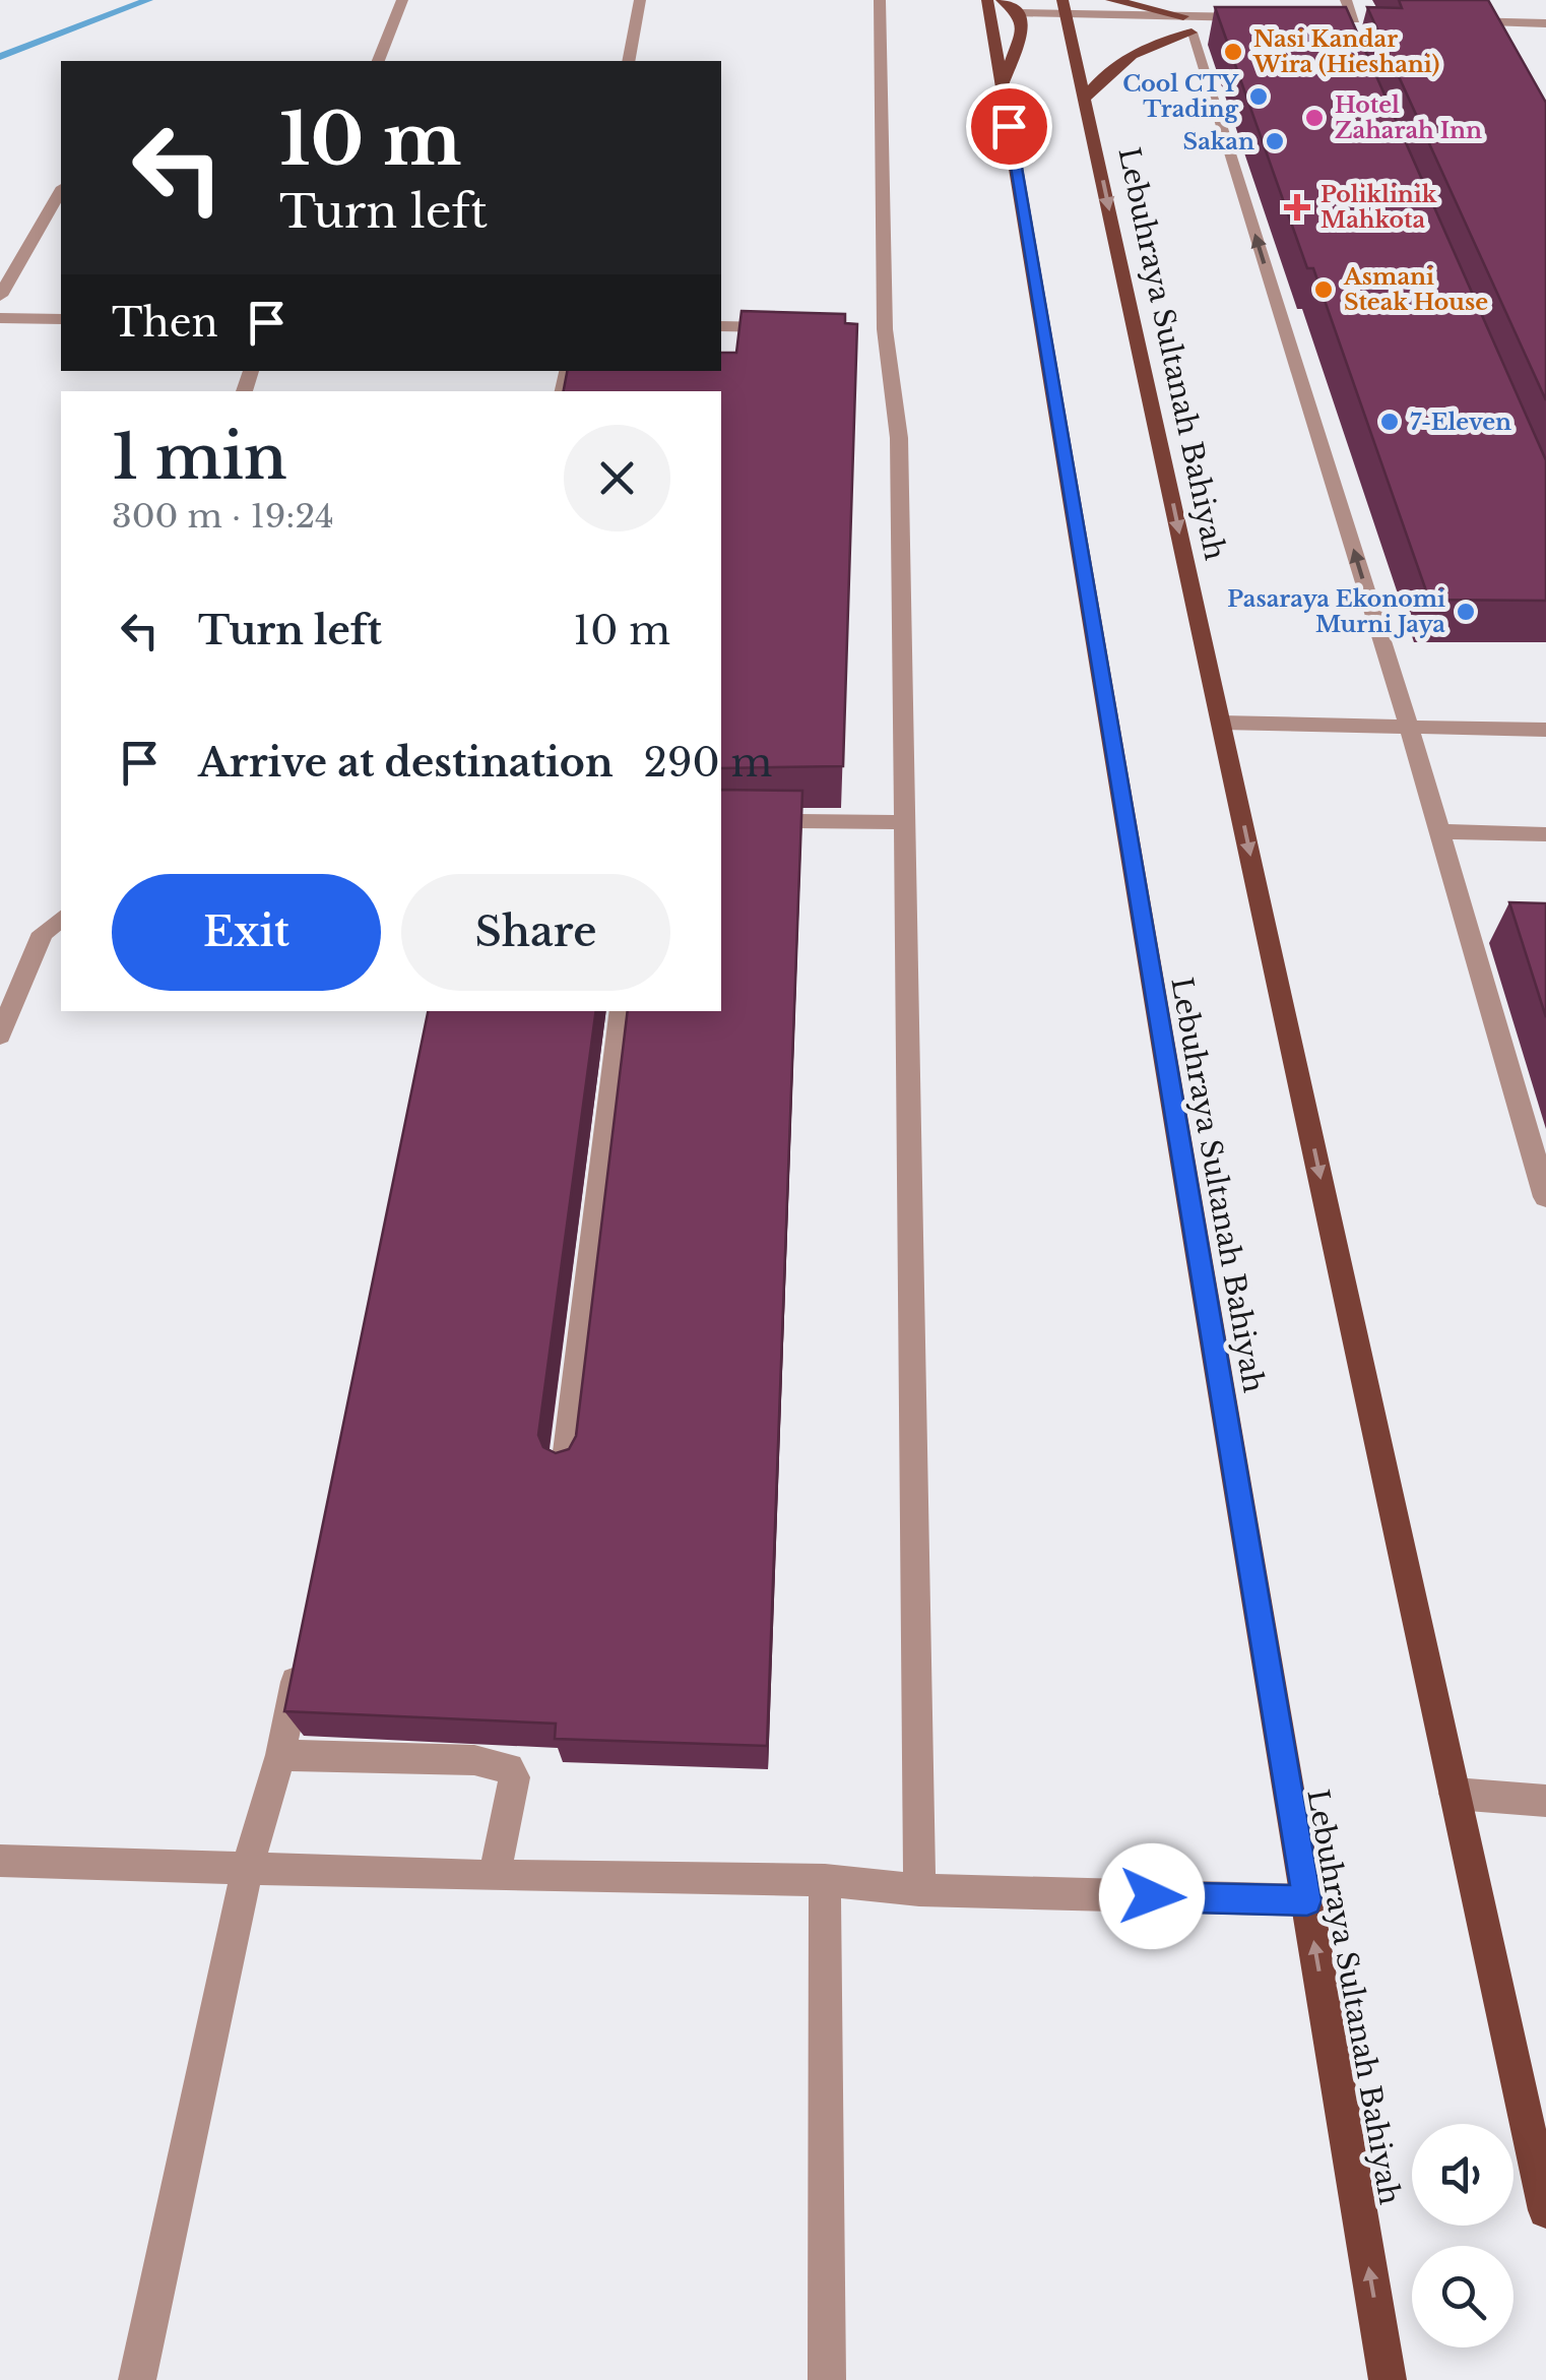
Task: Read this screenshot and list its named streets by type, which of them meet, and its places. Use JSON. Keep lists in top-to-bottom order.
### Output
{
  "streets": {
    "main road": ["Lebuhraya Sultanah Bahiyah"]
  },
  "places": {
    "other": [
      "Nasi Kandar Wira (Hieshani)",
      "Cool CTY Trading",
      "Hotel Zaharah Inn",
      "Sakan",
      "Asmani Steak House",
      "7-Eleven",
      "Pasaraya Ekonomi Murni Jaya"
    ],
    "health": ["Poliklinik Mahkota"]
  },
  "page": {
    "turn": ["10 m", "Turn left"],
    "then": "Then",
    "heading": ["1 min", "300 m · 19:24"],
    "list": [
      {
        "name": "Turn left",
        "value": "10 m"
      },
      {
        "name": "Arrive at destination",
        "value": "290 m"
      }
    ],
    "buttons": ["Exit", "Share"]
  }
}
